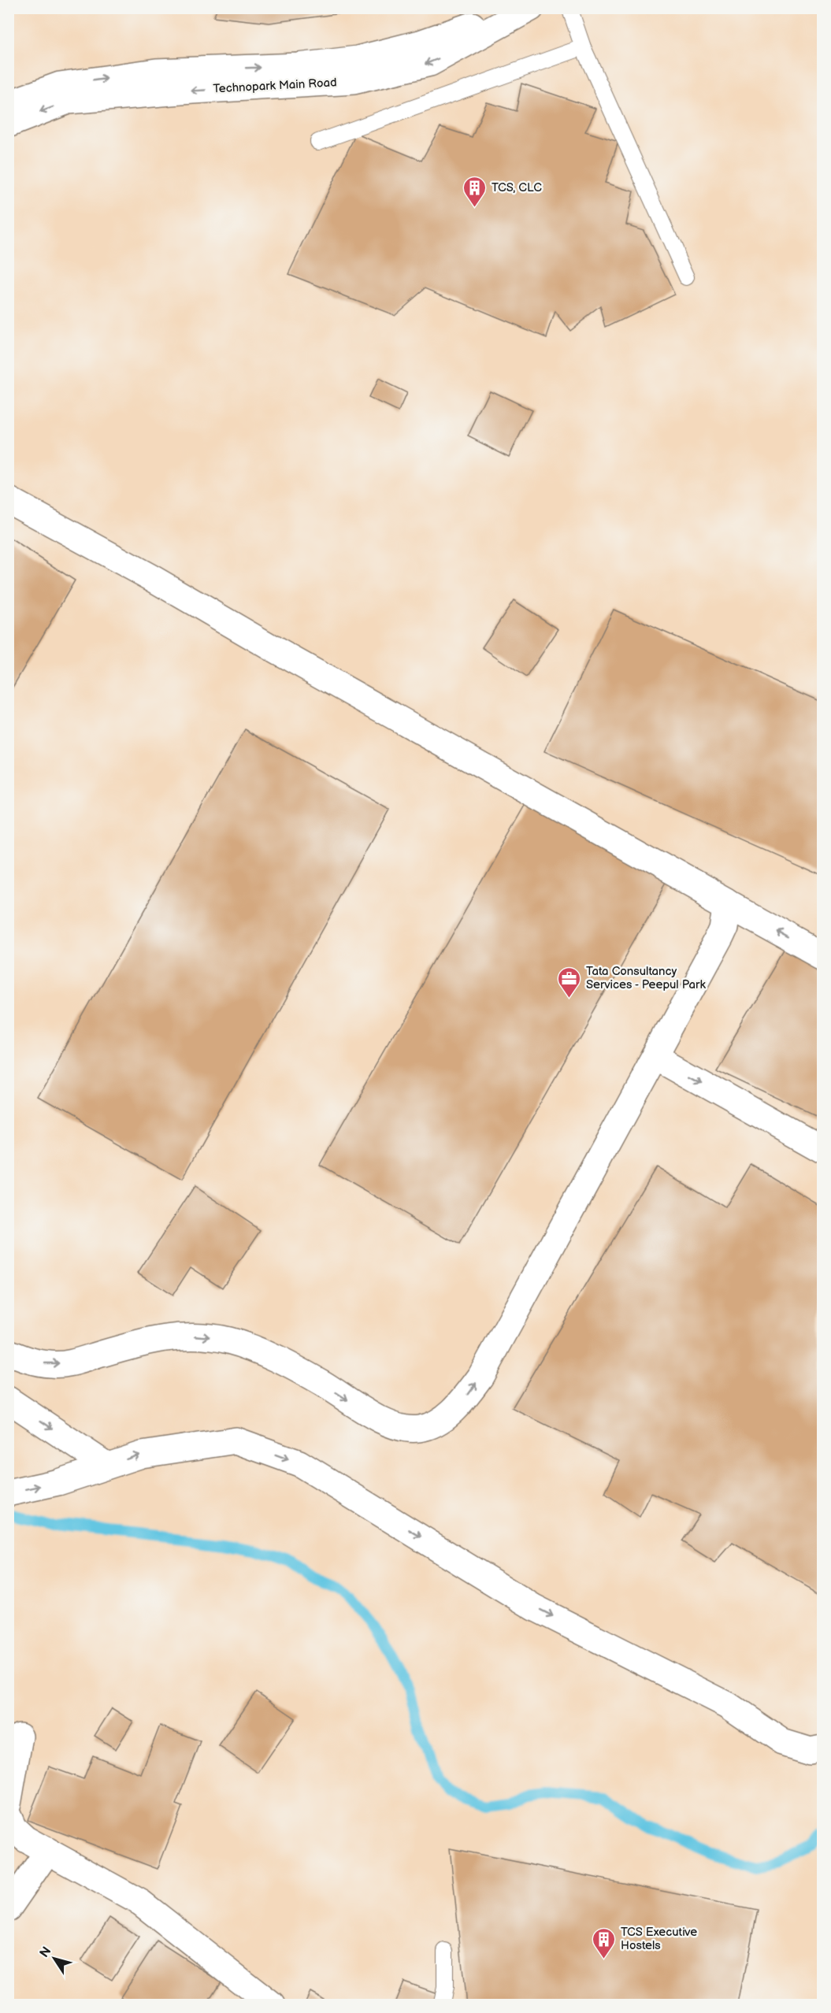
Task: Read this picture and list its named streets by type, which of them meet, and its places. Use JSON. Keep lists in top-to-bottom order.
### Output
{
  "streets": {
    "street": ["Technopark Main Road"]
  },
  "places": {
    "building": ["TCS, CLC", "TCS Executive Hostels"],
    "office": ["Tata Consultancy Services - Peepul Park"]
  },
  "north": "top left"
}
